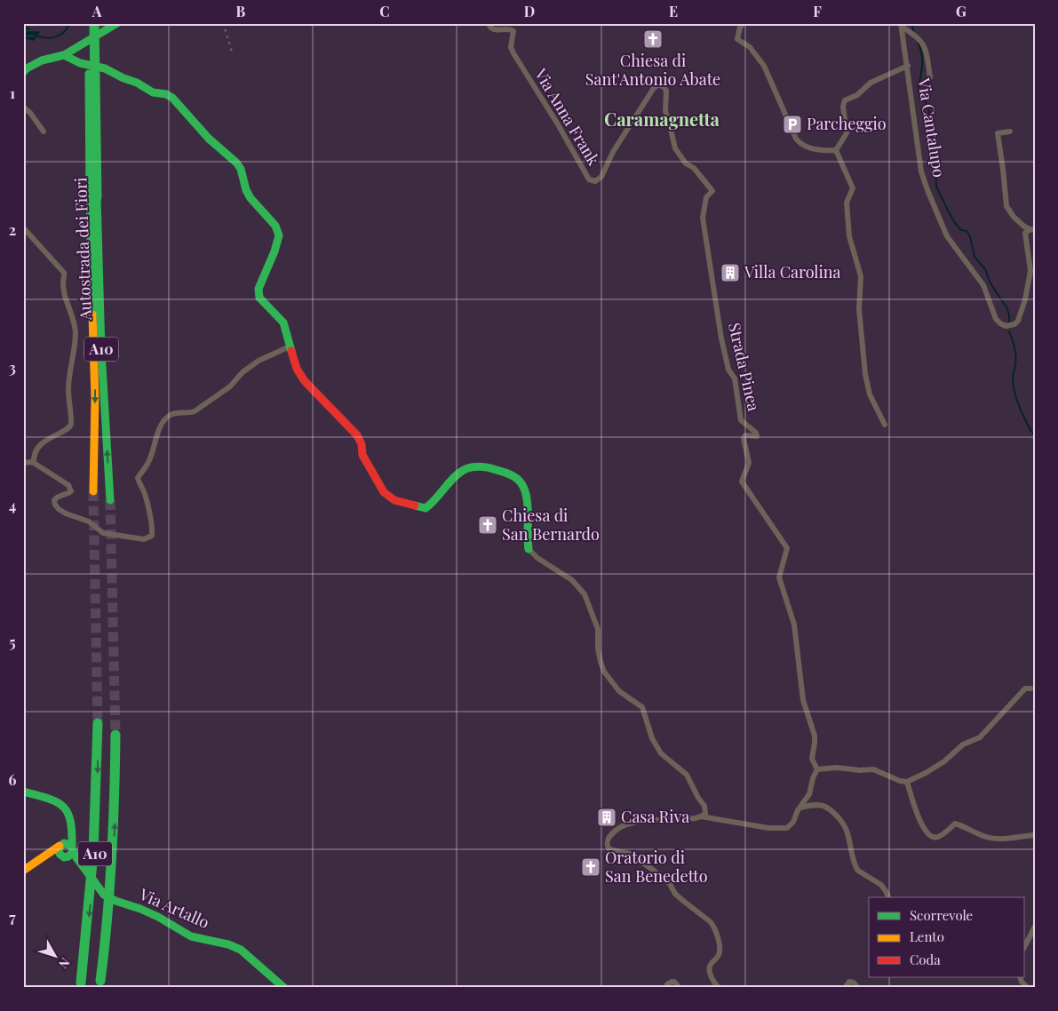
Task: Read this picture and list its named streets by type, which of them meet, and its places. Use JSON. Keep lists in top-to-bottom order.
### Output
{
  "streets": {
    "main road": ["Autostrada dei Fiori", "A10", "Via Artallo"],
    "street": ["Via Anna Frank", "Via Cantalupo", "Strada Pinea"]
  },
  "crossings": [
    ["Via Anna Frank", "Strada Pinea"]
  ],
  "districts": ["Caramagnetta"],
  "places": {
    "church": ["Chiesa di Sant'Antonio Abate", "Chiesa di San Bernardo", "Oratorio di San Benedetto"],
    "parking": ["Parcheggio"],
    "building": ["Villa Carolina", "Casa Riva"]
  },
  "legend": ["Scorrevole", "Lento", "Coda"],
  "north": "bottom right",
  "grid": {
    "columns": [
      "A",
      "B",
      "C",
      "D",
      "E",
      "F",
      "G"
    ],
    "rows": [
      "1",
      "2",
      "3",
      "4",
      "5",
      "6",
      "7"
    ]
  }
}
